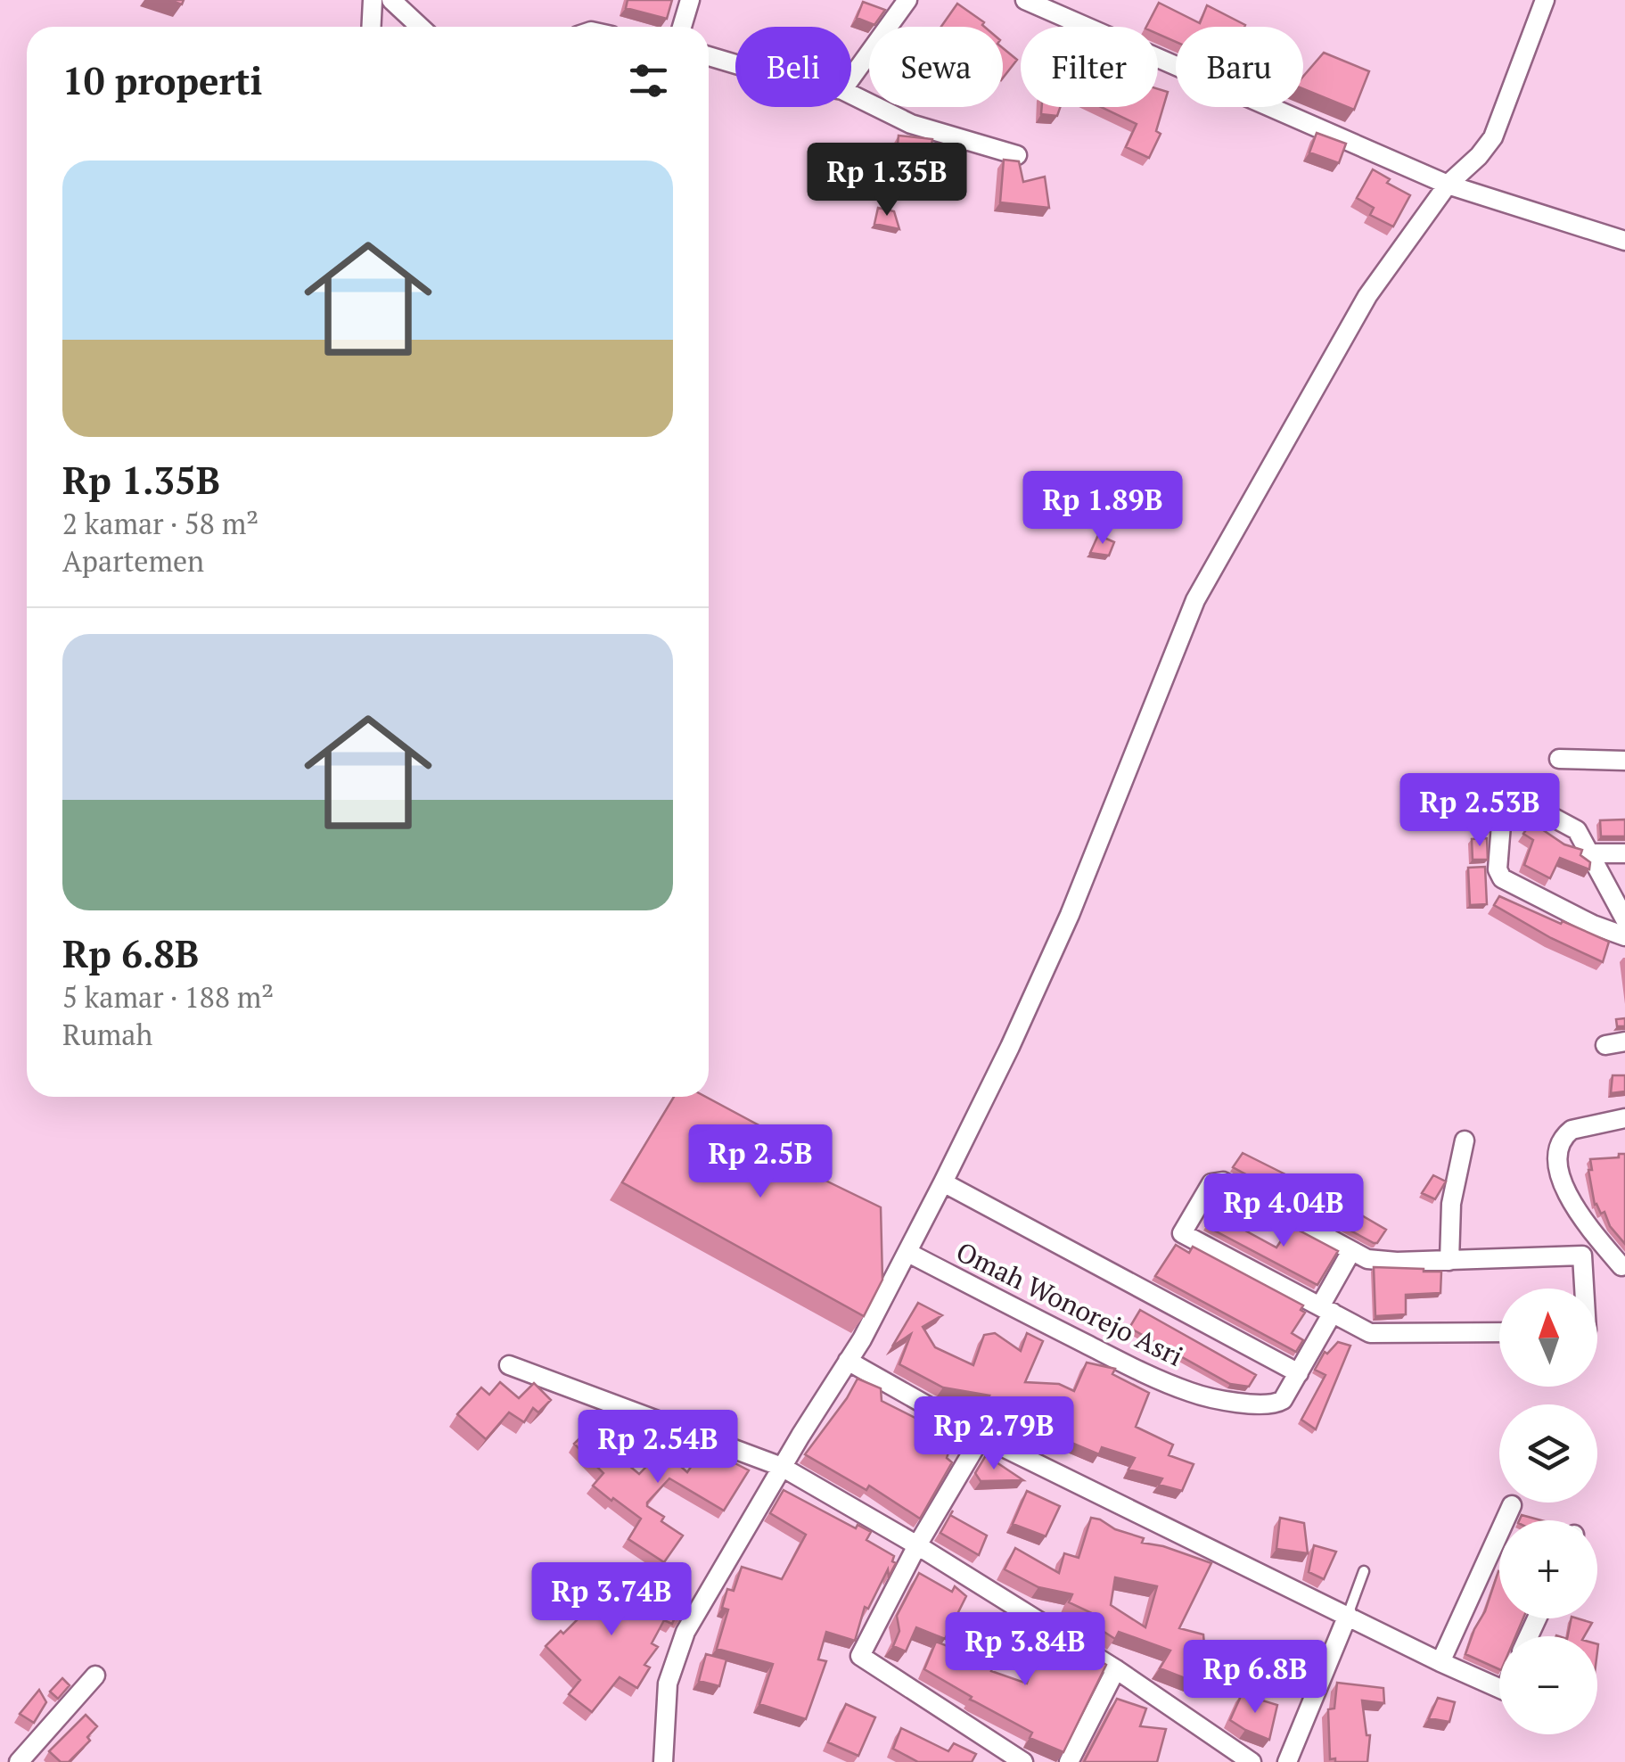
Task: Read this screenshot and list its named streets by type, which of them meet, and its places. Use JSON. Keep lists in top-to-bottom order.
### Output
{
  "streets": {
    "street": ["Omah Wonorejo Asri"]
  },
  "north": "top",
  "page": {
    "chip": [
      "Beli",
      "Sewa",
      "Filter",
      "Baru"
    ],
    "heading": "10 properti",
    "list": [
      {
        "name": "Rp 1.35B",
        "note": "2 kamar · 58 m² · Apartemen"
      },
      {
        "name": "Rp 6.8B",
        "note": "5 kamar · 188 m² · Rumah"
      }
    ],
    "price": [
      "Rp 1.35B",
      "Rp 1.89B",
      "Rp 2.53B",
      "Rp 2.5B",
      "Rp 4.04B",
      "Rp 2.79B",
      "Rp 2.54B",
      "Rp 3.74B",
      "Rp 3.84B",
      "Rp 6.8B"
    ],
    "map_buttons": ["+", "−"]
  }
}
